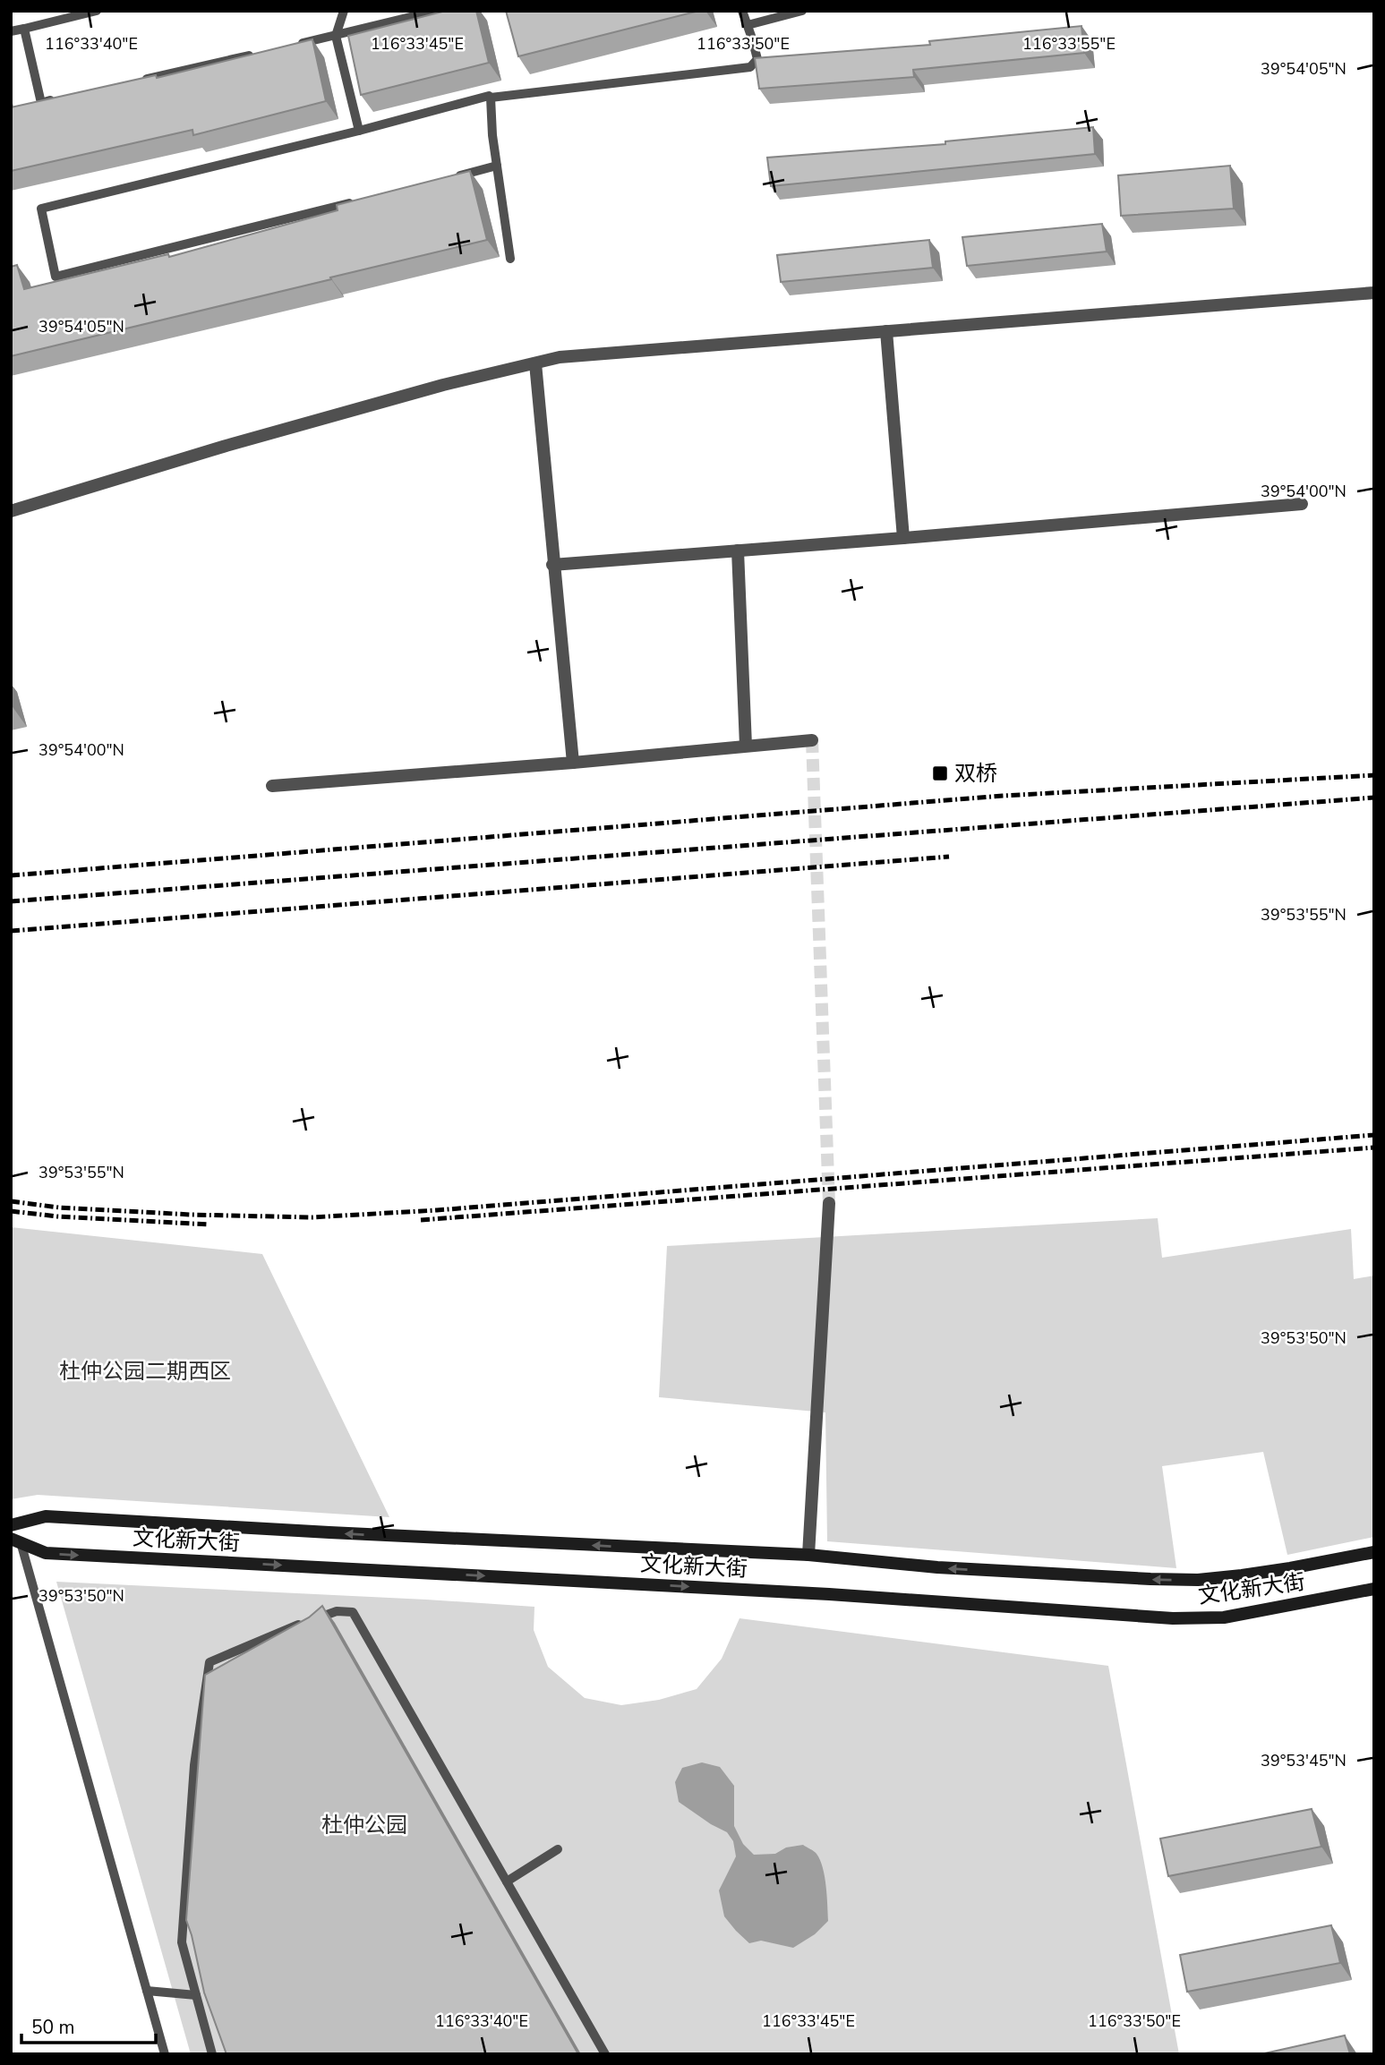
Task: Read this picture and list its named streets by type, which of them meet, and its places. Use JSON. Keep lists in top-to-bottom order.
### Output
{
  "streets": {
    "street": ["文化新大街"]
  },
  "parks": ["杜仲公园二期西区", "杜仲公园"],
  "places": {
    "transit": ["双桥"]
  },
  "scale_bar": "50 m",
  "coordinates": [
    "116°33'55\"E",
    "116°33'40\"E",
    "116°33'45\"E",
    "116°33'50\"E",
    "39°54'05\"N",
    "39°54'00\"N",
    "39°53'55\"N",
    "39°53'50\"N",
    "39°53'45\"N"
  ]
}
